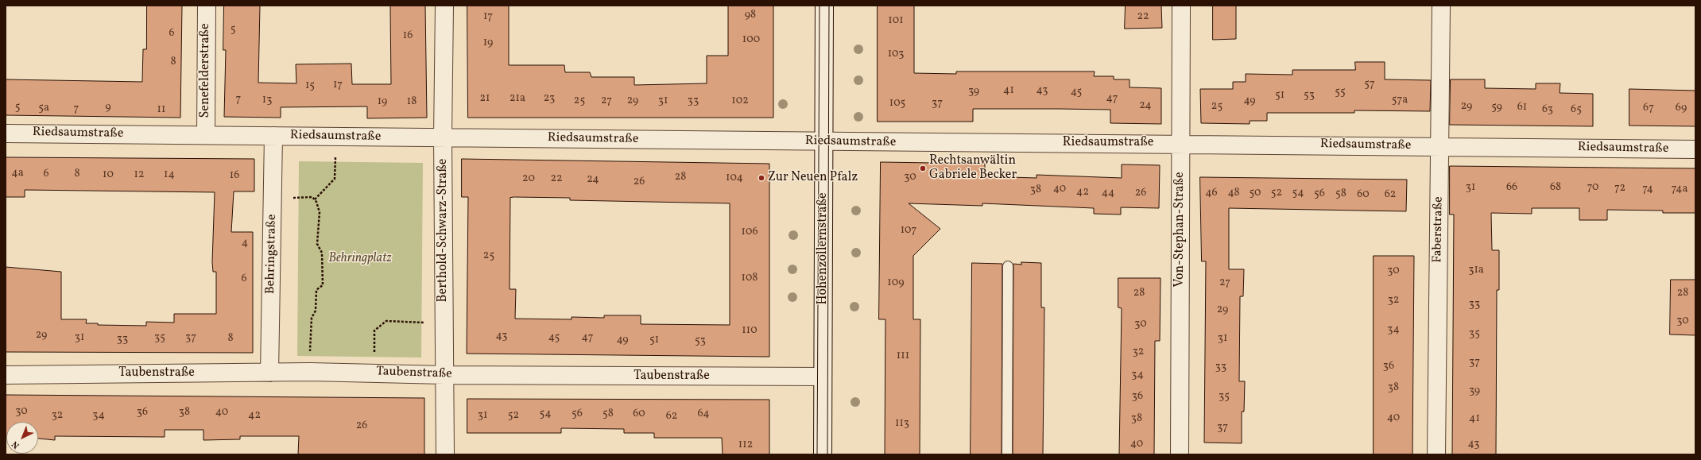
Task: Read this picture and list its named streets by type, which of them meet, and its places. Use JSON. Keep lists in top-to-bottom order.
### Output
{
  "streets": {
    "street": [
      "Senefelderstraße",
      "Riedsaumstraße",
      "Von-Stephan-Straße",
      "Faberstraße",
      "Berthold-Schwarz-Straße",
      "Hohenzollernstraße",
      "Behringstraße",
      "Taubenstraße"
    ]
  },
  "crossings": [
    ["Senefelderstraße", "Riedsaumstraße"],
    ["Riedsaumstraße", "Von-Stephan-Straße"],
    ["Riedsaumstraße", "Faberstraße"],
    ["Riedsaumstraße", "Berthold-Schwarz-Straße"],
    ["Riedsaumstraße", "Hohenzollernstraße"],
    ["Riedsaumstraße", "Behringstraße"],
    ["Berthold-Schwarz-Straße", "Taubenstraße"],
    ["Hohenzollernstraße", "Taubenstraße"],
    ["Behringstraße", "Taubenstraße"]
  ],
  "parks": ["Behringplatz"],
  "places": ["Rechtsanwältin Gabriele Becker", "Zur Neuen Pfalz"],
  "house_numbers": [
    "98",
    "17",
    "22",
    "101",
    "5",
    "6",
    "16",
    "100",
    "19",
    "103",
    "8",
    "57",
    "17",
    "15",
    "41",
    "43",
    "39",
    "45",
    "55",
    "51",
    "53",
    "21",
    "21a",
    "23",
    "47",
    "7",
    "13",
    "57a",
    "25",
    "27",
    "29",
    "31",
    "33",
    "102",
    "49",
    "19",
    "18",
    "105",
    "37",
    "24",
    "25",
    "29",
    "5",
    "9",
    "59",
    "61",
    "5a",
    "67",
    "69",
    "7",
    "11",
    "63",
    "65",
    "4a",
    "6",
    "8",
    "10",
    "12",
    "14",
    "16",
    "28",
    "30",
    "104",
    "20",
    "22",
    "24",
    "26",
    "31",
    "66",
    "68",
    "70",
    "72",
    "40",
    "74",
    "74a",
    "38",
    "42",
    "44",
    "26",
    "46",
    "48",
    "50",
    "52",
    "54",
    "56",
    "58",
    "60",
    "62",
    "107",
    "106",
    "4",
    "25",
    "31a",
    "30",
    "108",
    "6",
    "109",
    "27",
    "28",
    "28",
    "32",
    "33",
    "29",
    "30",
    "30",
    "34",
    "110",
    "35",
    "29",
    "43",
    "31",
    "35",
    "37",
    "45",
    "47",
    "8",
    "31",
    "33",
    "49",
    "51",
    "53",
    "32",
    "111",
    "37",
    "36",
    "33",
    "34",
    "38",
    "39",
    "36",
    "35",
    "30",
    "36",
    "38",
    "40",
    "54",
    "56",
    "58",
    "60",
    "64",
    "32",
    "34",
    "42",
    "31",
    "52",
    "62",
    "40",
    "38",
    "41",
    "113",
    "26",
    "37",
    "40",
    "43",
    "112"
  ],
  "north": "bottom left"
}
